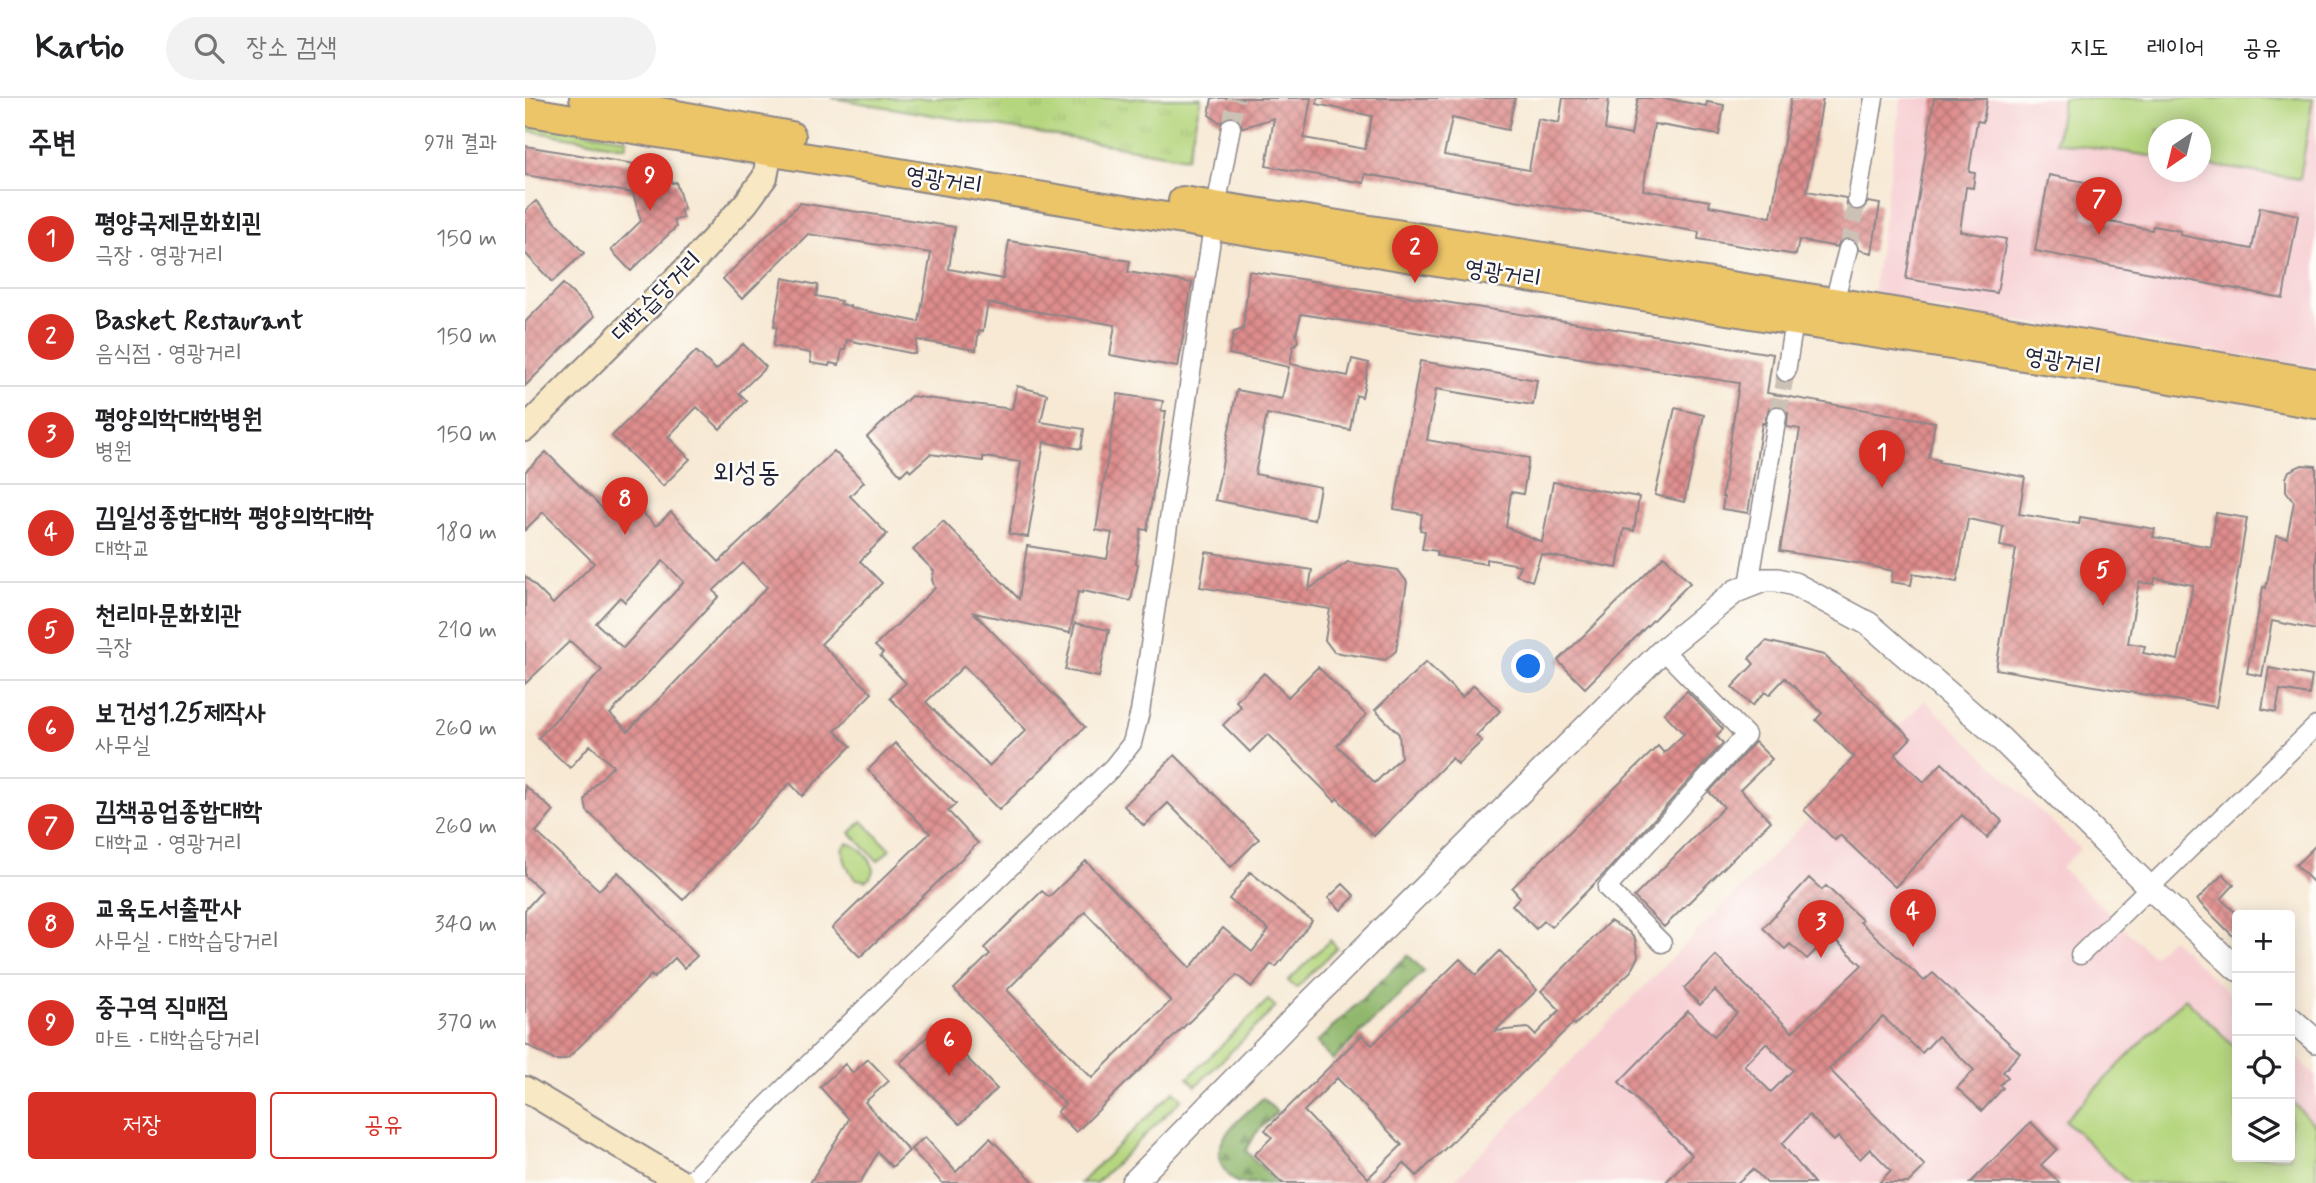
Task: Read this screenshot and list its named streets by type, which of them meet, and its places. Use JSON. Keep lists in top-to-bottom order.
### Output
{
  "streets": {
    "main road": ["영광거리", "대학습당거리"]
  },
  "crossings": [
    ["영광거리", "대학습당거리"]
  ],
  "districts": ["외성동"],
  "north": "bottom left",
  "page": {
    "header": "Kartio",
    "search": "장소 검색",
    "nav": ["지도", "레이어", "공유"],
    "heading": ["주변", "9개 결과"],
    "pins": [
      "9",
      "7",
      "2",
      "1",
      "8",
      "5",
      "4",
      "3",
      "6"
    ],
    "list": [
      {
        "mark": "1",
        "name": "평양국제문화회괸",
        "note": "극장 · 영광거리",
        "value": "150 m"
      },
      {
        "mark": "2",
        "name": "Basket Restaurant",
        "note": "음식점 · 영광거리",
        "value": "150 m"
      },
      {
        "mark": "3",
        "name": "평양의학대학병원",
        "note": "병원",
        "value": "150 m"
      },
      {
        "mark": "4",
        "name": "김일성종합대학 평양의학대학",
        "note": "대학교",
        "value": "180 m"
      },
      {
        "mark": "5",
        "name": "천리마문화회관",
        "note": "극장",
        "value": "210 m"
      },
      {
        "mark": "6",
        "name": "보건성1.25제작사",
        "note": "사무실",
        "value": "260 m"
      },
      {
        "mark": "7",
        "name": "김책공업종합대학",
        "note": "대학교 · 영광거리",
        "value": "260 m"
      },
      {
        "mark": "8",
        "name": "교육도서출판사",
        "note": "사무실 · 대학습당거리",
        "value": "340 m"
      },
      {
        "mark": "9",
        "name": "중구역 직매점",
        "note": "마트 · 대학습당거리",
        "value": "370 m"
      }
    ],
    "map_buttons": ["+", "−"],
    "buttons": ["저장", "공유"]
  }
}
